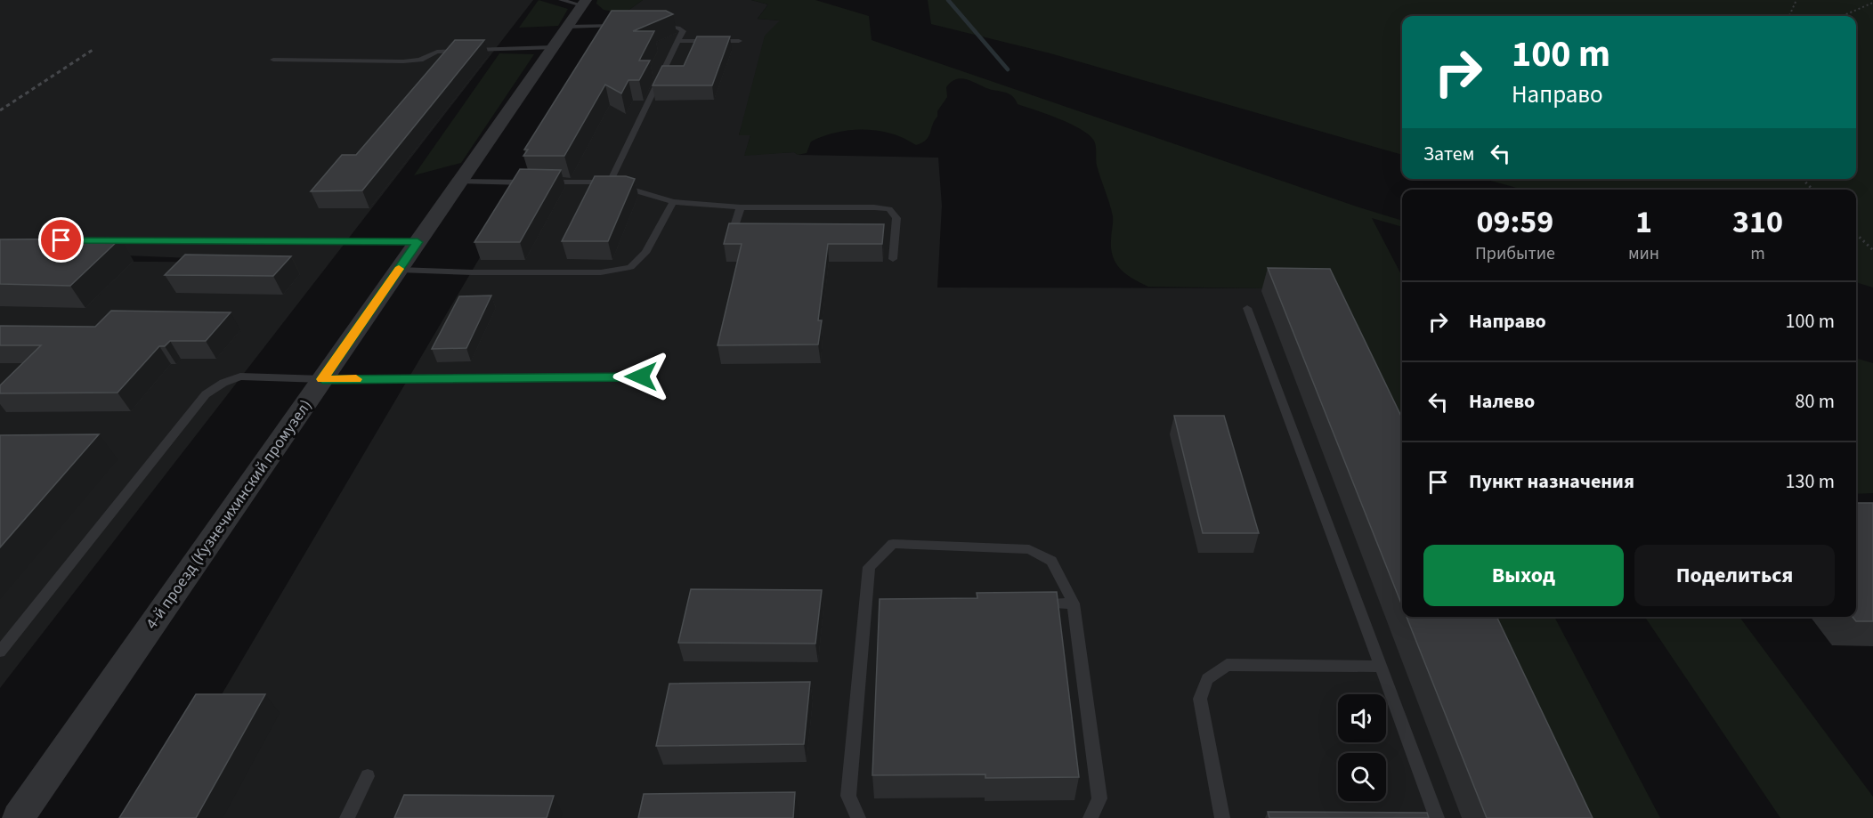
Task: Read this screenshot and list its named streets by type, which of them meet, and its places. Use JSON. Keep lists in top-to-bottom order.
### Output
{
  "streets": {
    "street": ["4-й проезд (Кузнечихинский промузел)"]
  },
  "page": {
    "turn": ["100 m", "Направо"],
    "then": "Затем",
    "eta": [
      "09:59",
      "Прибытие",
      "1",
      "мин",
      "310",
      "m"
    ],
    "list": [
      {
        "name": "Направо",
        "value": "100 m"
      },
      {
        "name": "Налево",
        "value": "80 m"
      },
      {
        "name": "Пункт назначения",
        "value": "130 m"
      }
    ],
    "buttons": ["Выход", "Поделиться"]
  }
}
